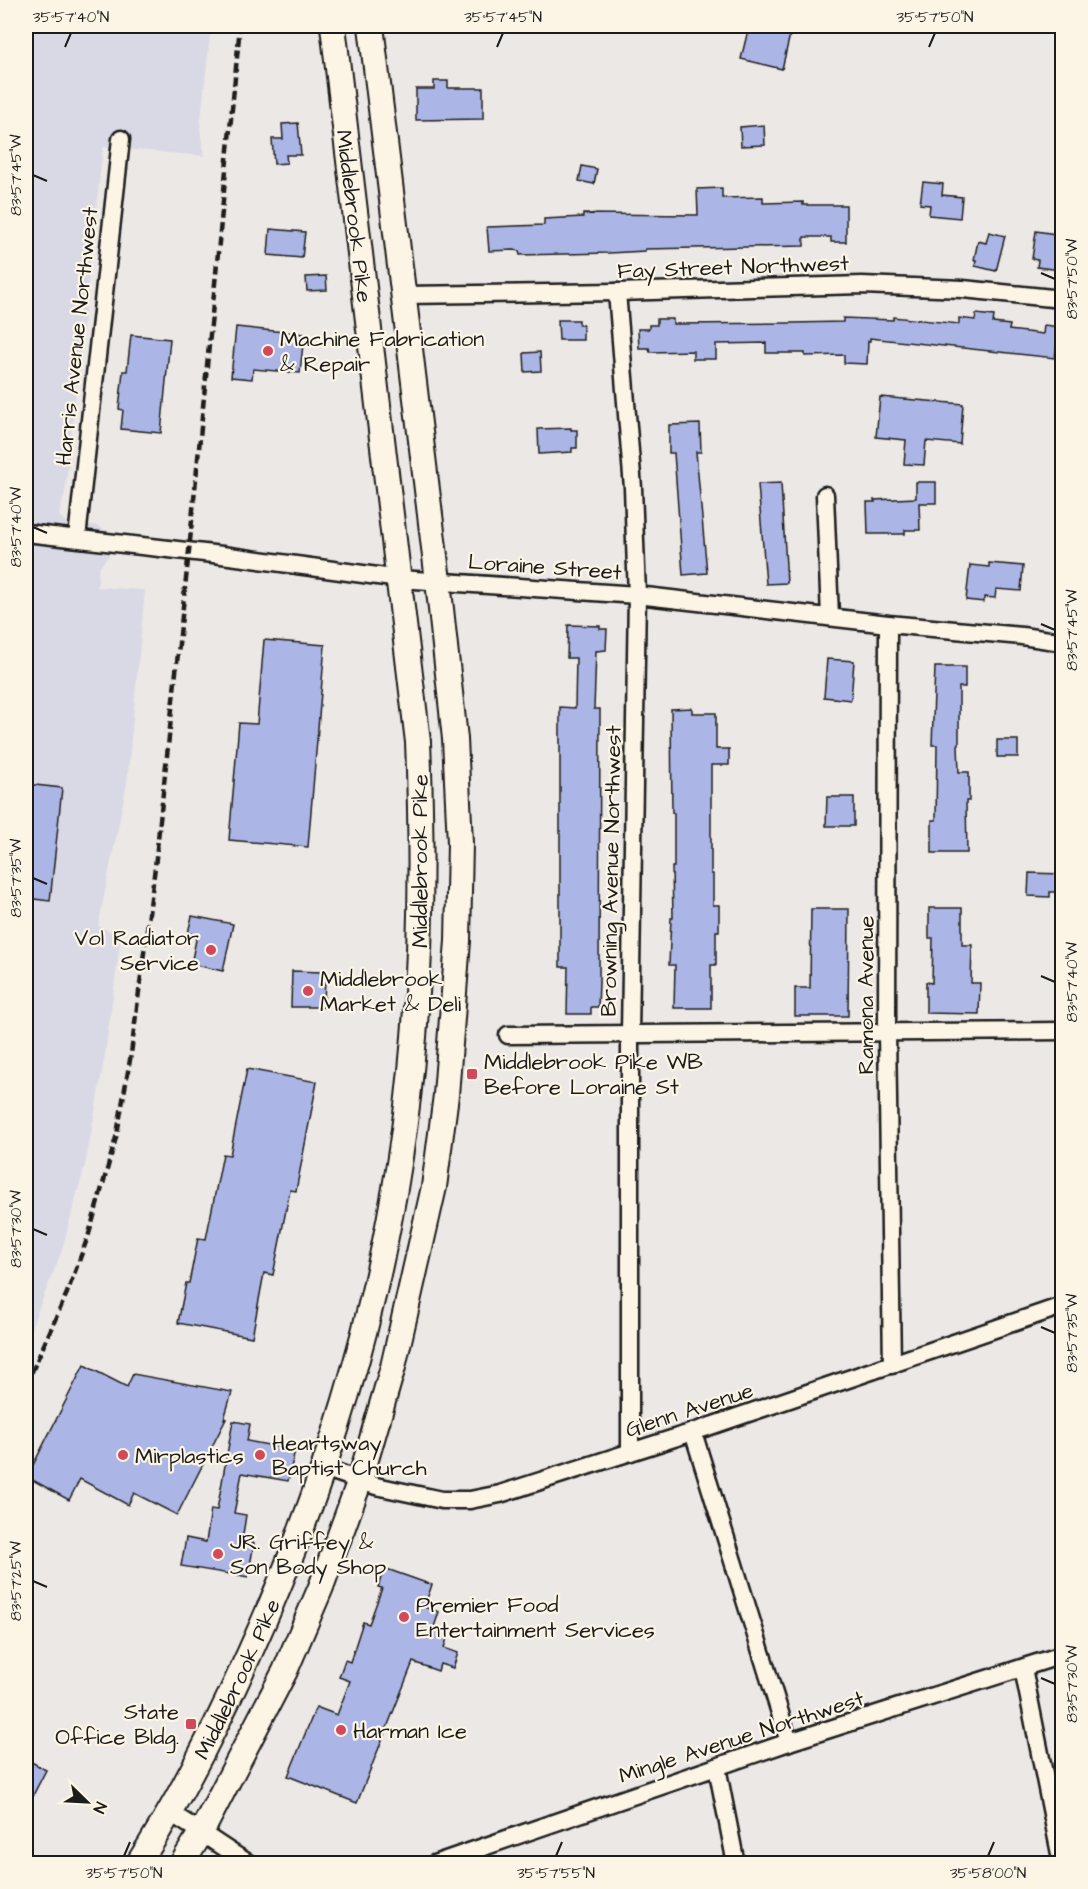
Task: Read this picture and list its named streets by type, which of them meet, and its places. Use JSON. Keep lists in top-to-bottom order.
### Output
{
  "streets": {
    "main road": ["Middlebrook Pike"],
    "street": [
      "Fay Street Northwest",
      "Harris Avenue Northwest",
      "Loraine Street",
      "Browning Avenue Northwest",
      "Ramona Avenue",
      "Glenn Avenue",
      "Mingle Avenue Northwest"
    ]
  },
  "crossings": [
    ["Middlebrook Pike", "Fay Street Northwest"],
    ["Middlebrook Pike", "Loraine Street"],
    ["Middlebrook Pike", "Glenn Avenue"],
    ["Fay Street Northwest", "Browning Avenue Northwest"],
    ["Harris Avenue Northwest", "Loraine Street"],
    ["Loraine Street", "Browning Avenue Northwest"],
    ["Loraine Street", "Ramona Avenue"],
    ["Browning Avenue Northwest", "Glenn Avenue"],
    ["Ramona Avenue", "Glenn Avenue"]
  ],
  "places": {
    "other": [
      "Machine Fabrication & Repair",
      "Vol Radiator Service",
      "Middlebrook Market & Deli",
      "Mirplastics",
      "Heartsway Baptist Church",
      "JR. Griffey & Son Body Shop",
      "Premier Food Entertainment Services",
      "Harman Ice"
    ],
    "transit": ["Middlebrook Pike WB Before Loraine St", "State Office Bldg."]
  },
  "north": "bottom right",
  "coordinates": [
    "35°57'40\"N",
    "35°57'45\"N",
    "35°57'50\"N",
    "83°57'45\"W",
    "83°57'50\"W",
    "83°57'40\"W",
    "83°57'35\"W",
    "83°57'30\"W",
    "83°57'25\"W",
    "35°57'55\"N",
    "35°58'00\"N"
  ]
}
